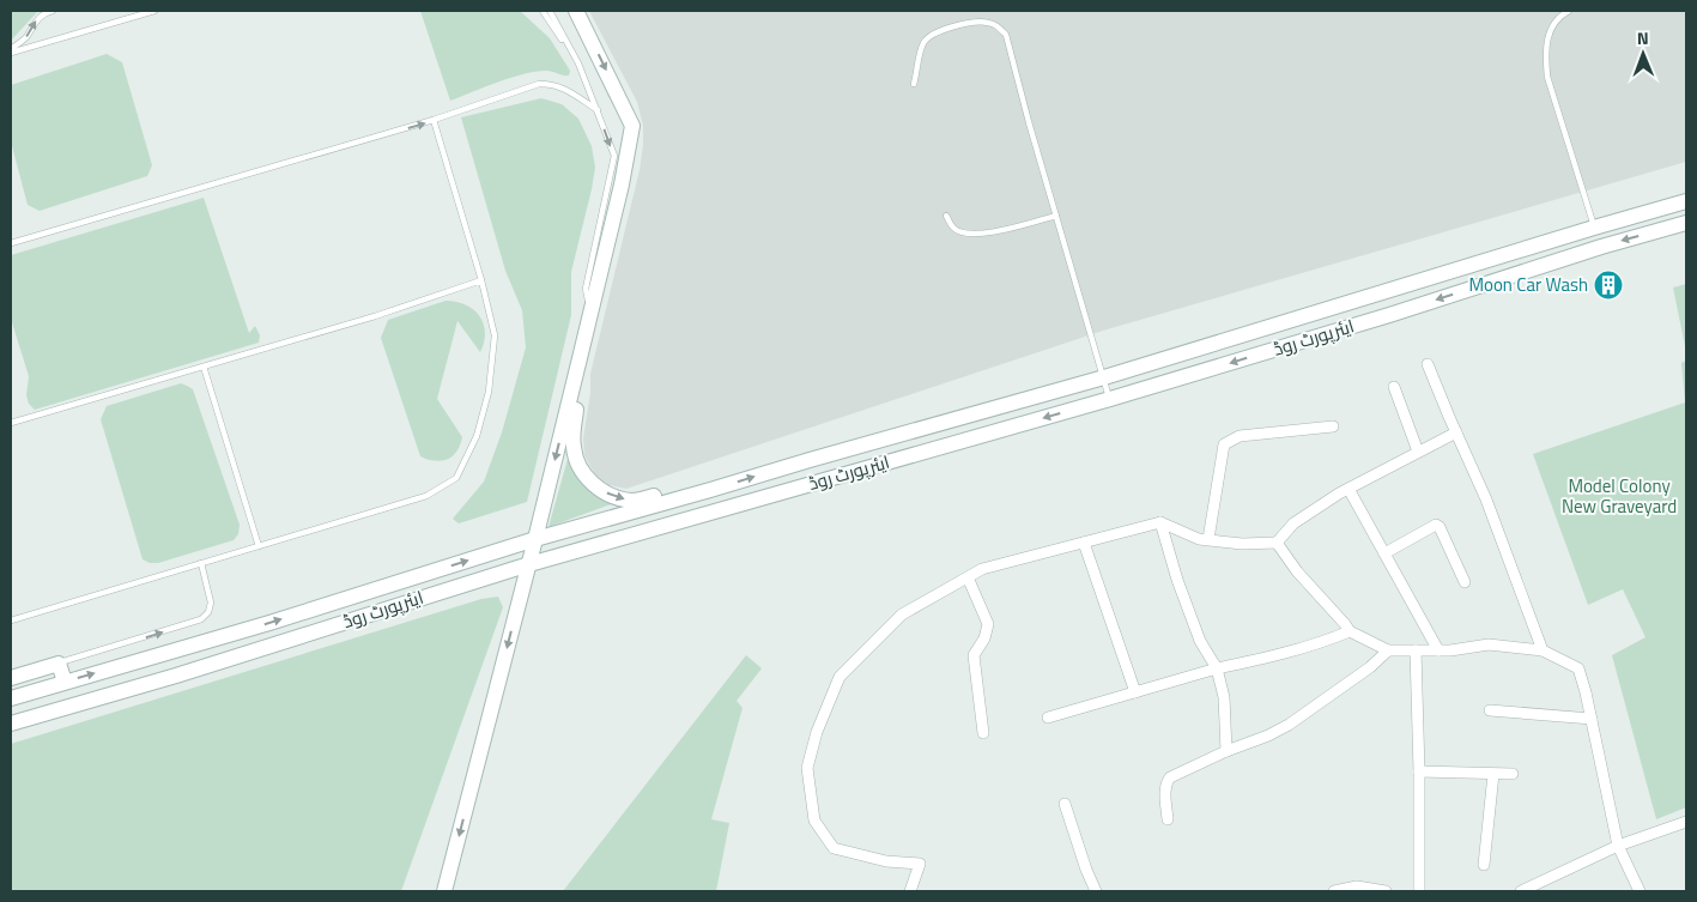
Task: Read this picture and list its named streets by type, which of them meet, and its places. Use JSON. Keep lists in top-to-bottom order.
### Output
{
  "streets": {
    "main road": ["ایئرپورٹ روڈ"]
  },
  "parks": ["Model Colony New Graveyard"],
  "places": {
    "building": ["Moon Car Wash"]
  },
  "north": "top"
}
